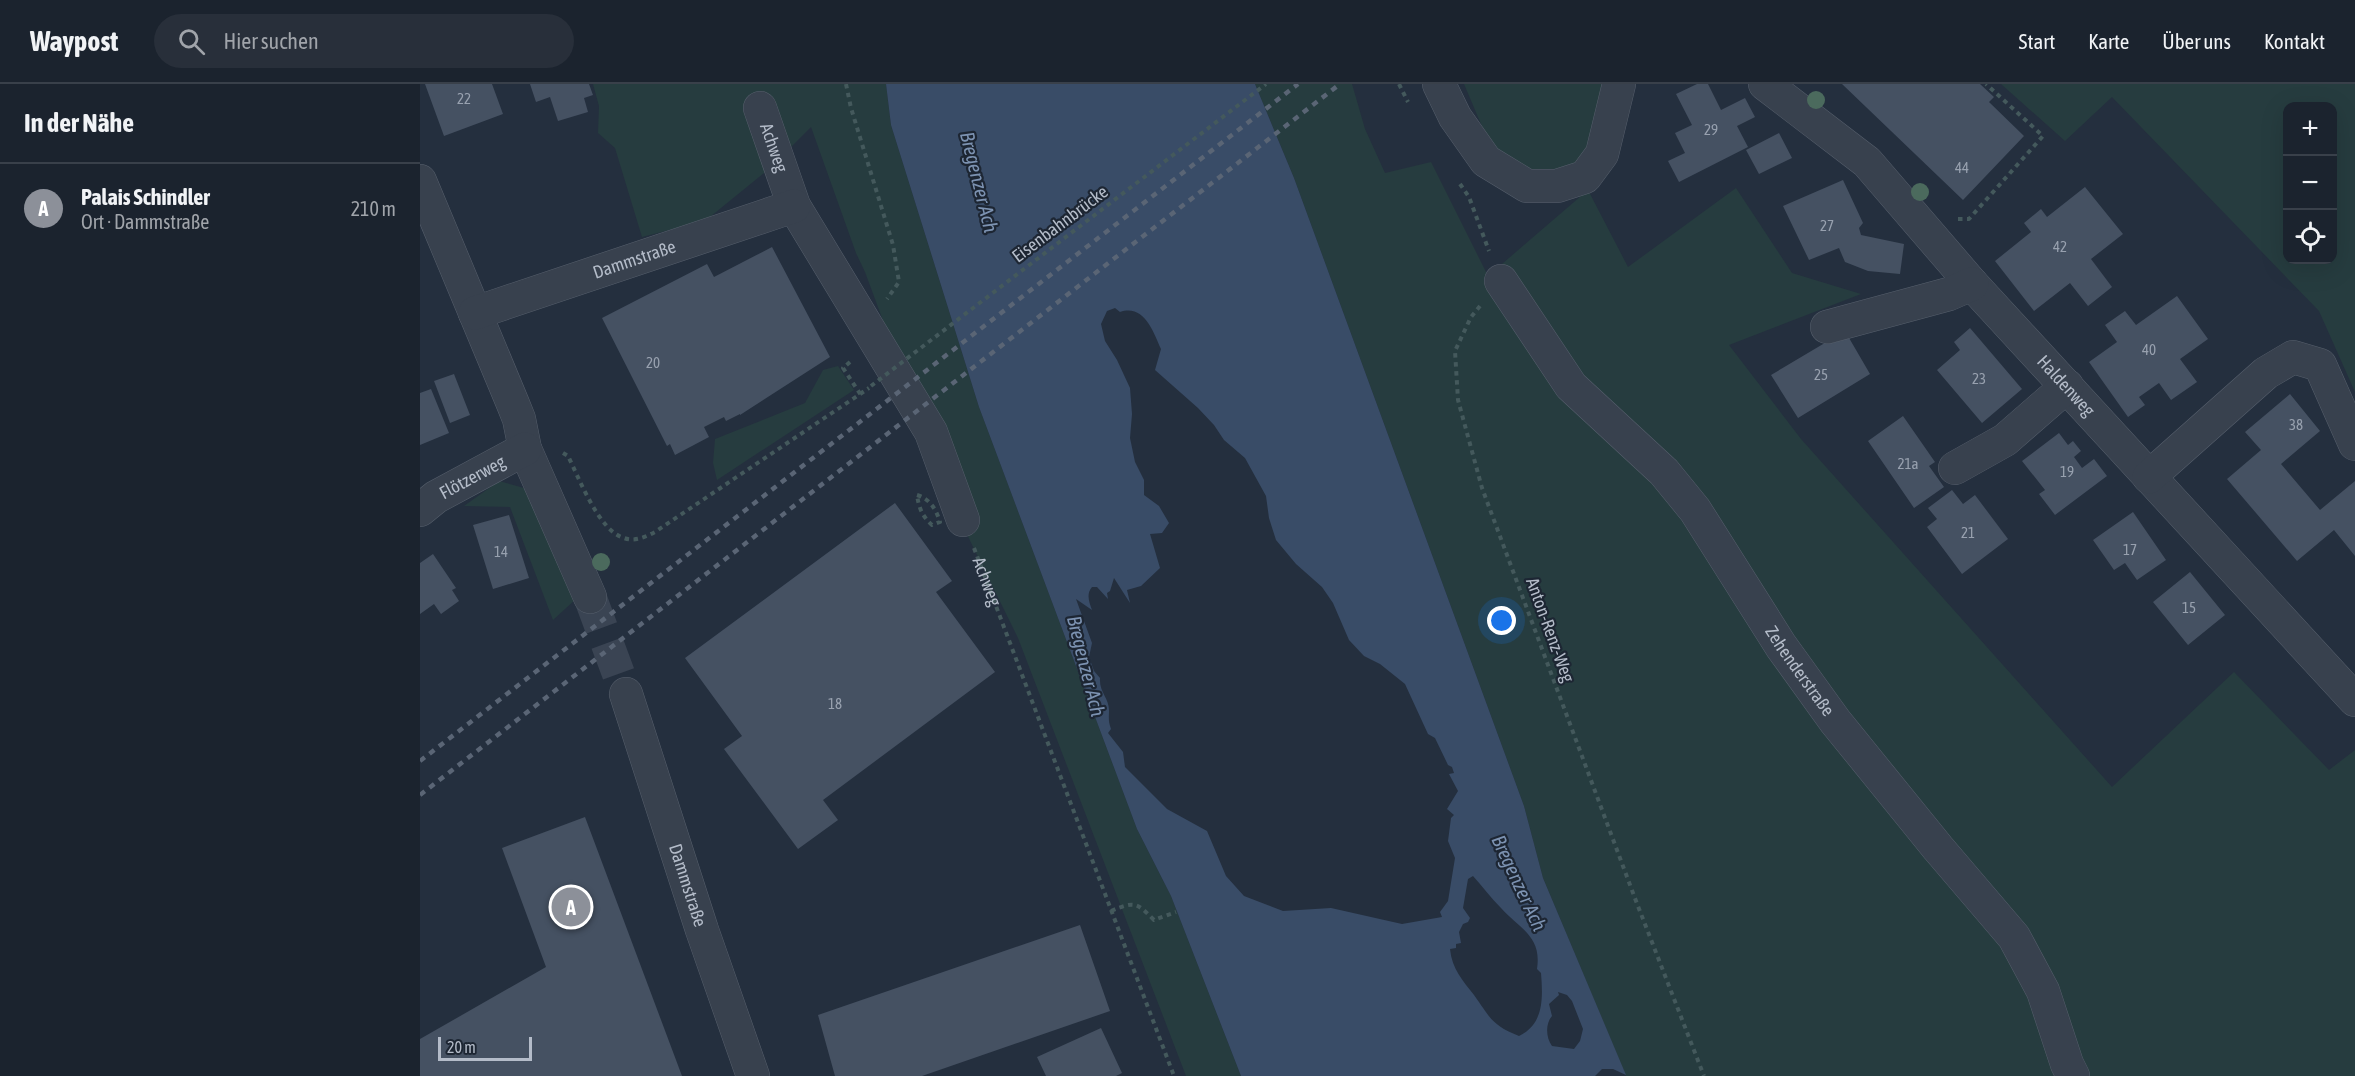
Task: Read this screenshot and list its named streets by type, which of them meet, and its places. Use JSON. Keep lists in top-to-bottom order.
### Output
{
  "streets": {
    "street": [
      "Achweg",
      "Dammstraße",
      "Haldenweg",
      "Flötzerweg",
      "Zehenderstraße"
    ],
    "path": ["Eisenbahnbrücke", "Anton-Renz-Weg"]
  },
  "crossings": [
    ["Achweg", "Dammstraße"],
    ["Eisenbahnbrücke", "Flötzerweg"],
    ["Anton-Renz-Weg", "Zehenderstraße"]
  ],
  "water": ["Bregenzer Ach"],
  "house_numbers": [
    "22",
    "29",
    "44",
    "27",
    "42",
    "40",
    "20",
    "25",
    "23",
    "38",
    "21a",
    "19",
    "21",
    "17",
    "14",
    "15",
    "18"
  ],
  "scale_bar": "20 m",
  "page": {
    "header": "Waypost",
    "search": "Hier suchen",
    "nav": [
      "Start",
      "Karte",
      "Über uns",
      "Kontakt"
    ],
    "heading": "In der Nähe",
    "map_buttons": ["+", "−"],
    "list": [
      {
        "mark": "A",
        "name": "Palais Schindler",
        "note": "Ort · Dammstraße",
        "value": "210 m"
      }
    ],
    "pins": "A",
    "scale": "20 m"
  }
}
